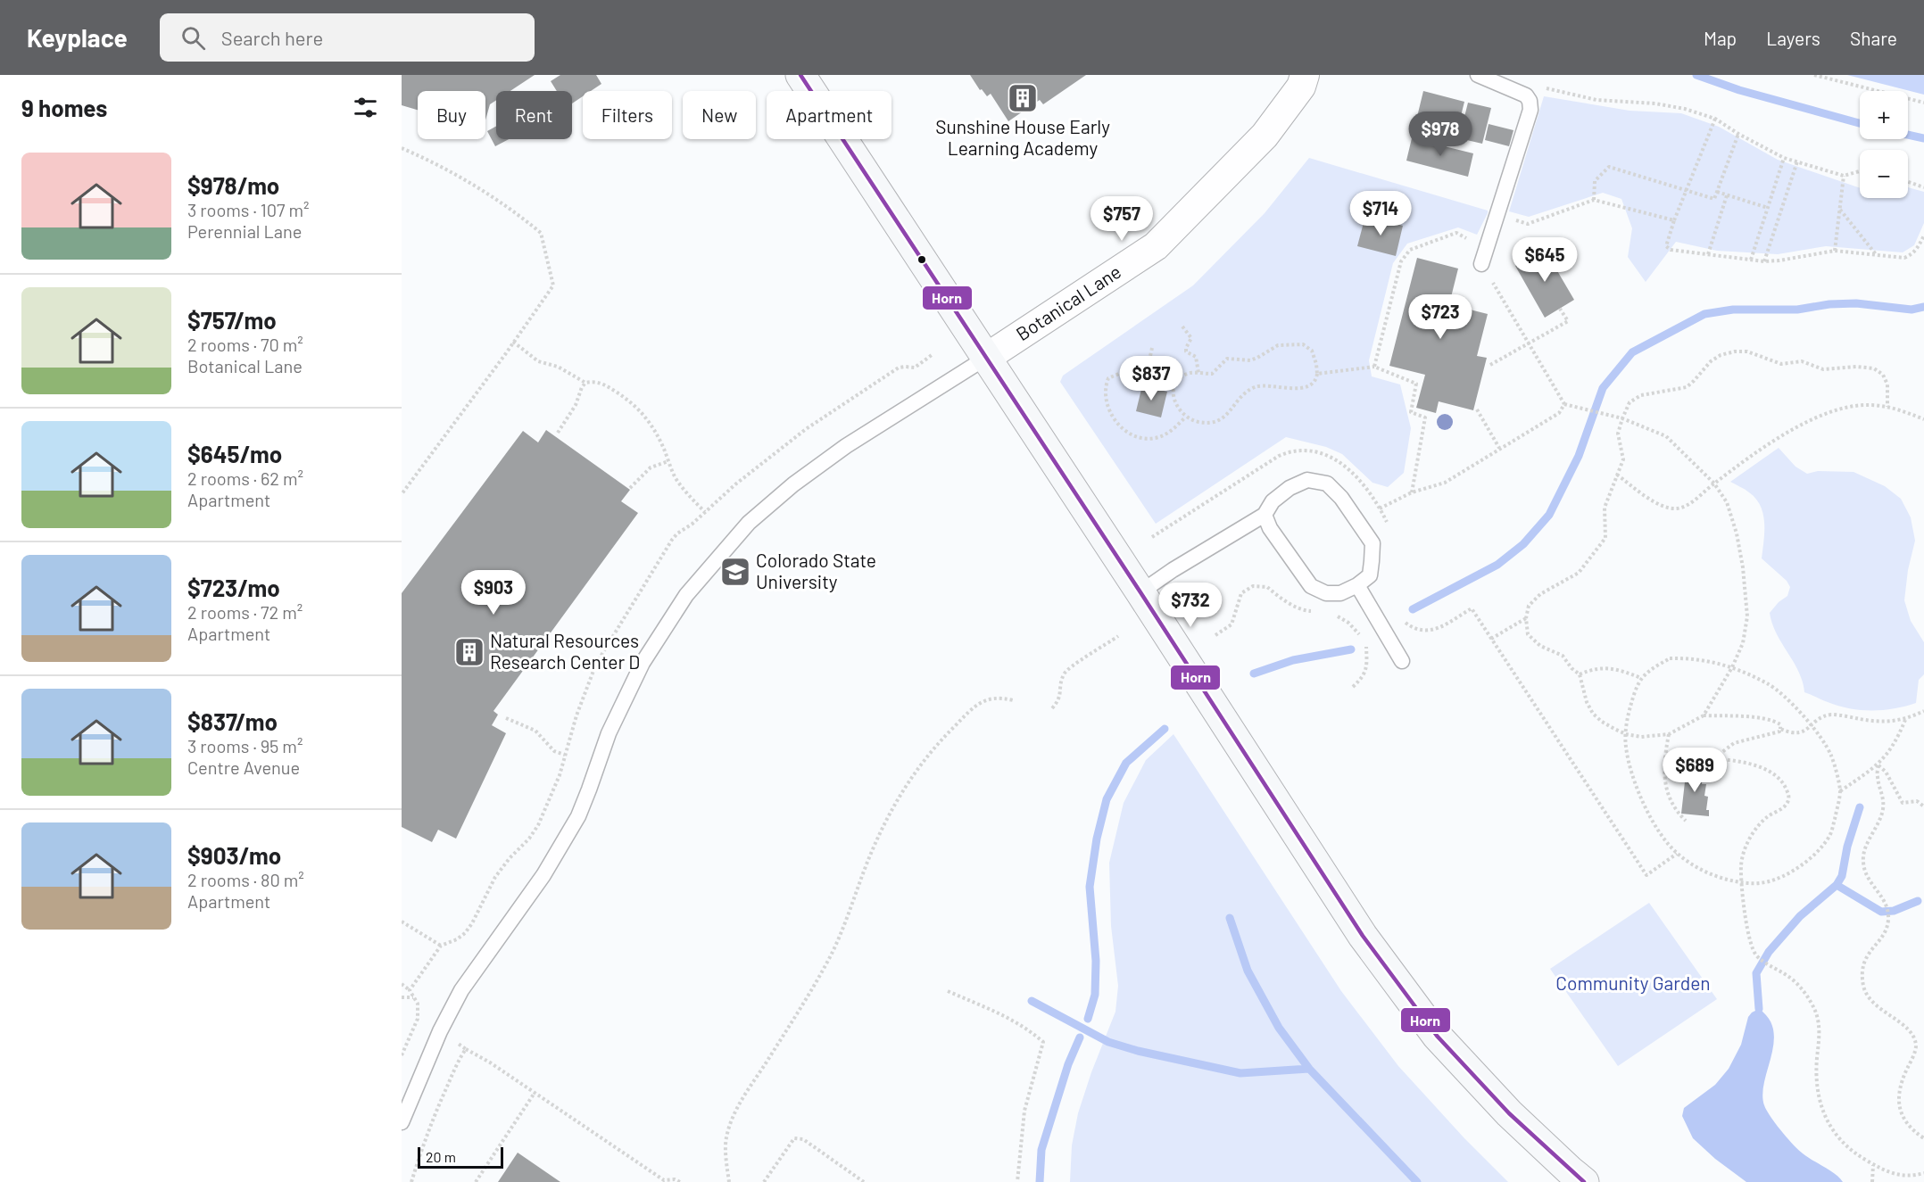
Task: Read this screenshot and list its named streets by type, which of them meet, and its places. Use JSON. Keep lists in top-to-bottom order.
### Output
{
  "streets": {
    "street": ["Botanical Lane"]
  },
  "parks": ["Community Garden"],
  "places": {
    "building": ["Sunshine House Early Learning Academy", "Natural Resources Research Center D"],
    "school or university": ["Colorado State University"]
  },
  "lines": ["transit line Horn"],
  "scale_bar": "20 m",
  "page": {
    "header": "Keyplace",
    "search": "Search here",
    "nav": ["Map", "Layers", "Share"],
    "heading": "9 homes",
    "map_buttons": ["+", "−"],
    "chip": [
      "Buy",
      "Rent",
      "Filters",
      "New",
      "Apartment"
    ],
    "price": [
      "$978",
      "$714",
      "$757",
      "$645",
      "$723",
      "$837",
      "$903",
      "$732",
      "$689"
    ],
    "list": [
      {
        "name": "$978/mo",
        "note": "3 rooms · 107 m² · Perennial Lane"
      },
      {
        "name": "$757/mo",
        "note": "2 rooms · 70 m² · Botanical Lane"
      },
      {
        "name": "$645/mo",
        "note": "2 rooms · 62 m² · Apartment"
      },
      {
        "name": "$723/mo",
        "note": "2 rooms · 72 m² · Apartment"
      },
      {
        "name": "$837/mo",
        "note": "3 rooms · 95 m² · Centre Avenue"
      },
      {
        "name": "$903/mo",
        "note": "2 rooms · 80 m² · Apartment"
      }
    ],
    "scale": "20 m"
  }
}
